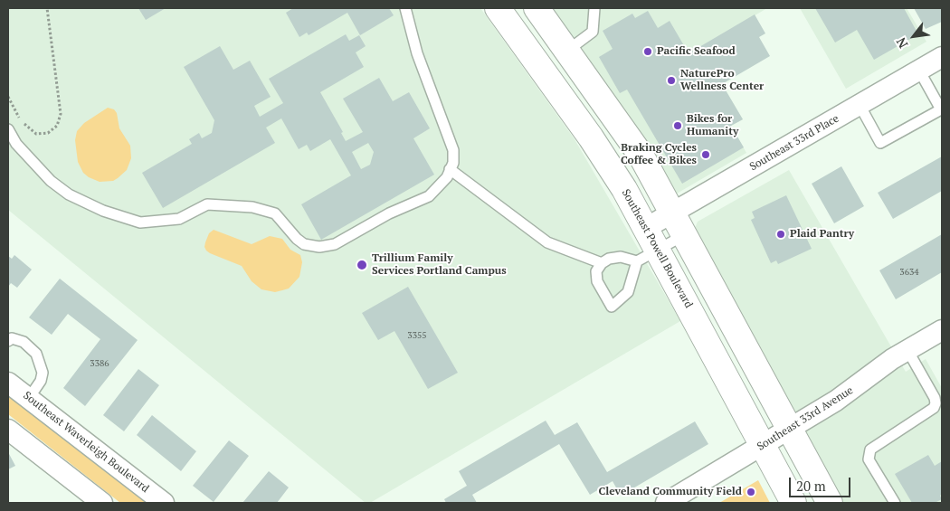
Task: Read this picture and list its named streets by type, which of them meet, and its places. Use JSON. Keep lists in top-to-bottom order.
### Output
{
  "streets": {
    "main road": ["Southeast Powell Boulevard"],
    "street": ["Southeast 33rd Place", "Southeast 33rd Avenue", "Southeast Waverleigh Boulevard"]
  },
  "crossings": [
    ["Southeast 33rd Place", "Southeast Powell Boulevard"],
    ["Southeast Powell Boulevard", "Southeast 33rd Avenue"]
  ],
  "places": [
    "Pacific Seafood",
    "NaturePro Wellness Center",
    "Bikes for Humanity",
    "Braking Cycles Coffee & Bikes",
    "Plaid Pantry",
    "Trillium Family Services Portland Campus",
    "Cleveland Community Field"
  ],
  "house_numbers": ["3634", "3355", "3386"],
  "scale_bar": "20 m",
  "north": "bottom left"
}
